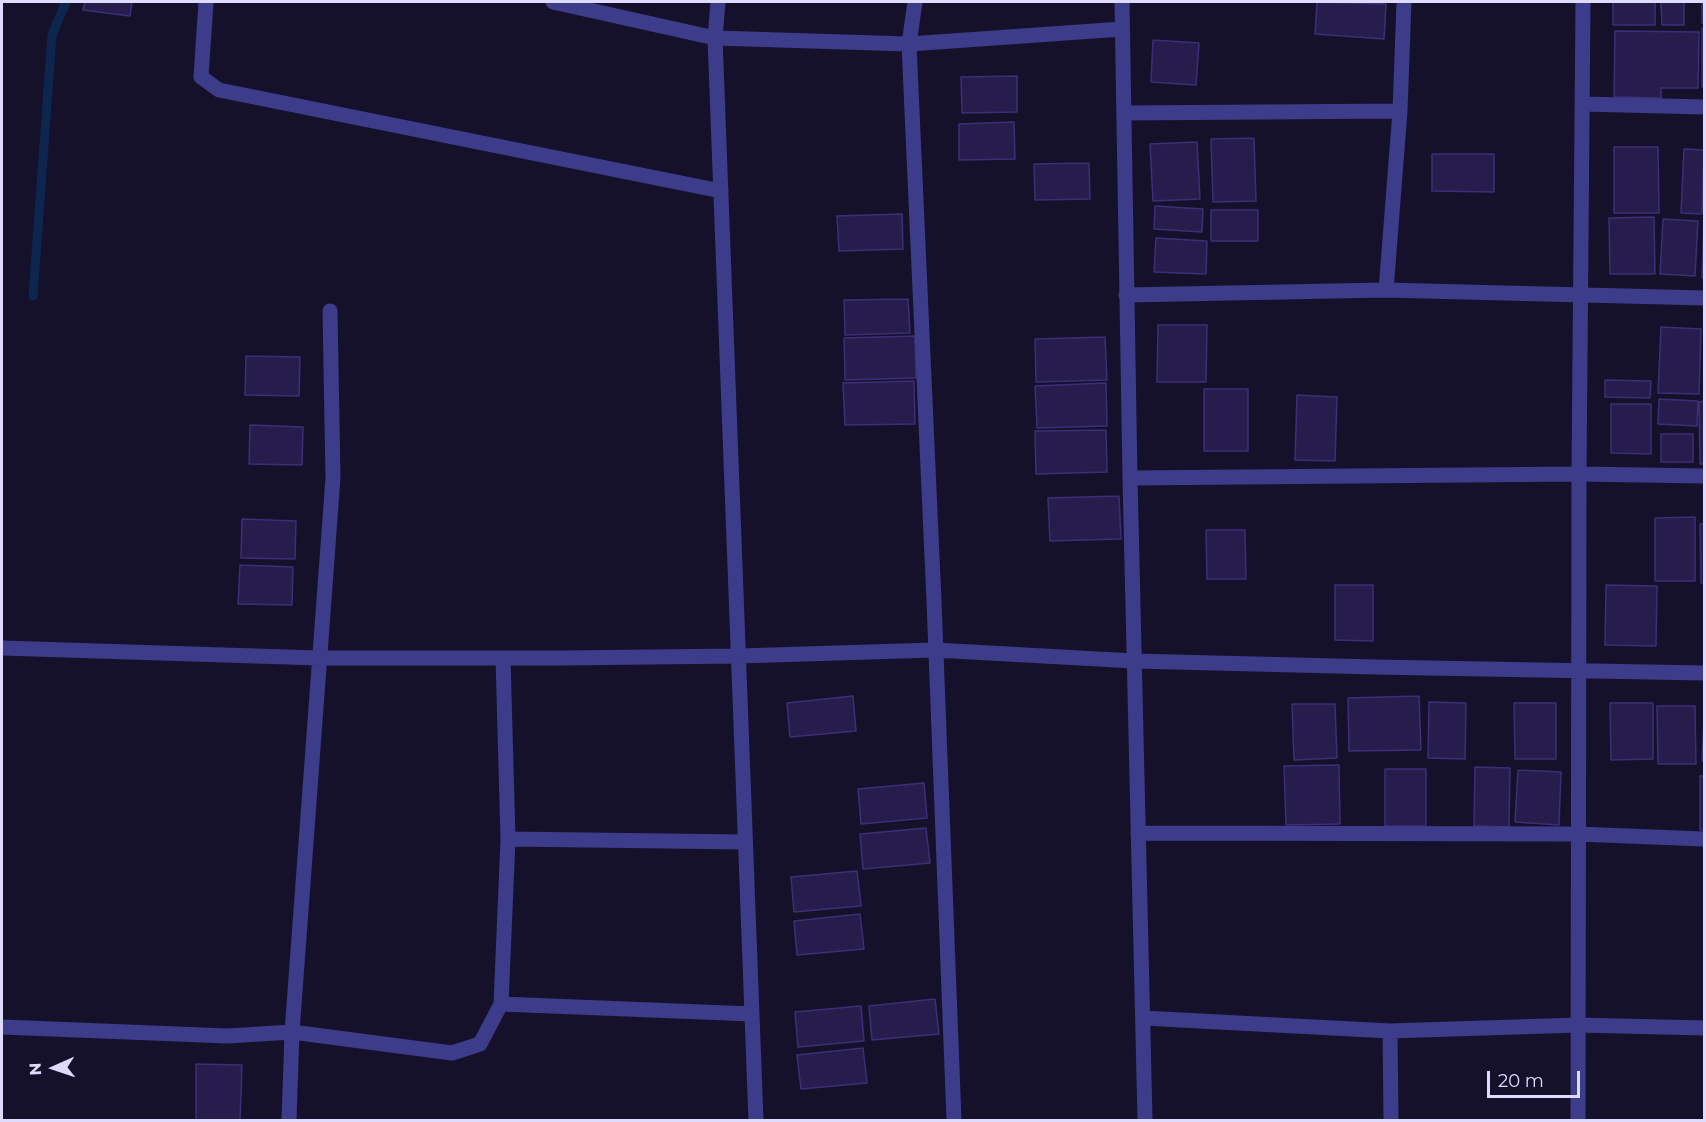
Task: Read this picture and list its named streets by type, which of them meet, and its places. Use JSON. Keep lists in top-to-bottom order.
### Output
{
  "scale_bar": "20 m",
  "north": "left"
}
